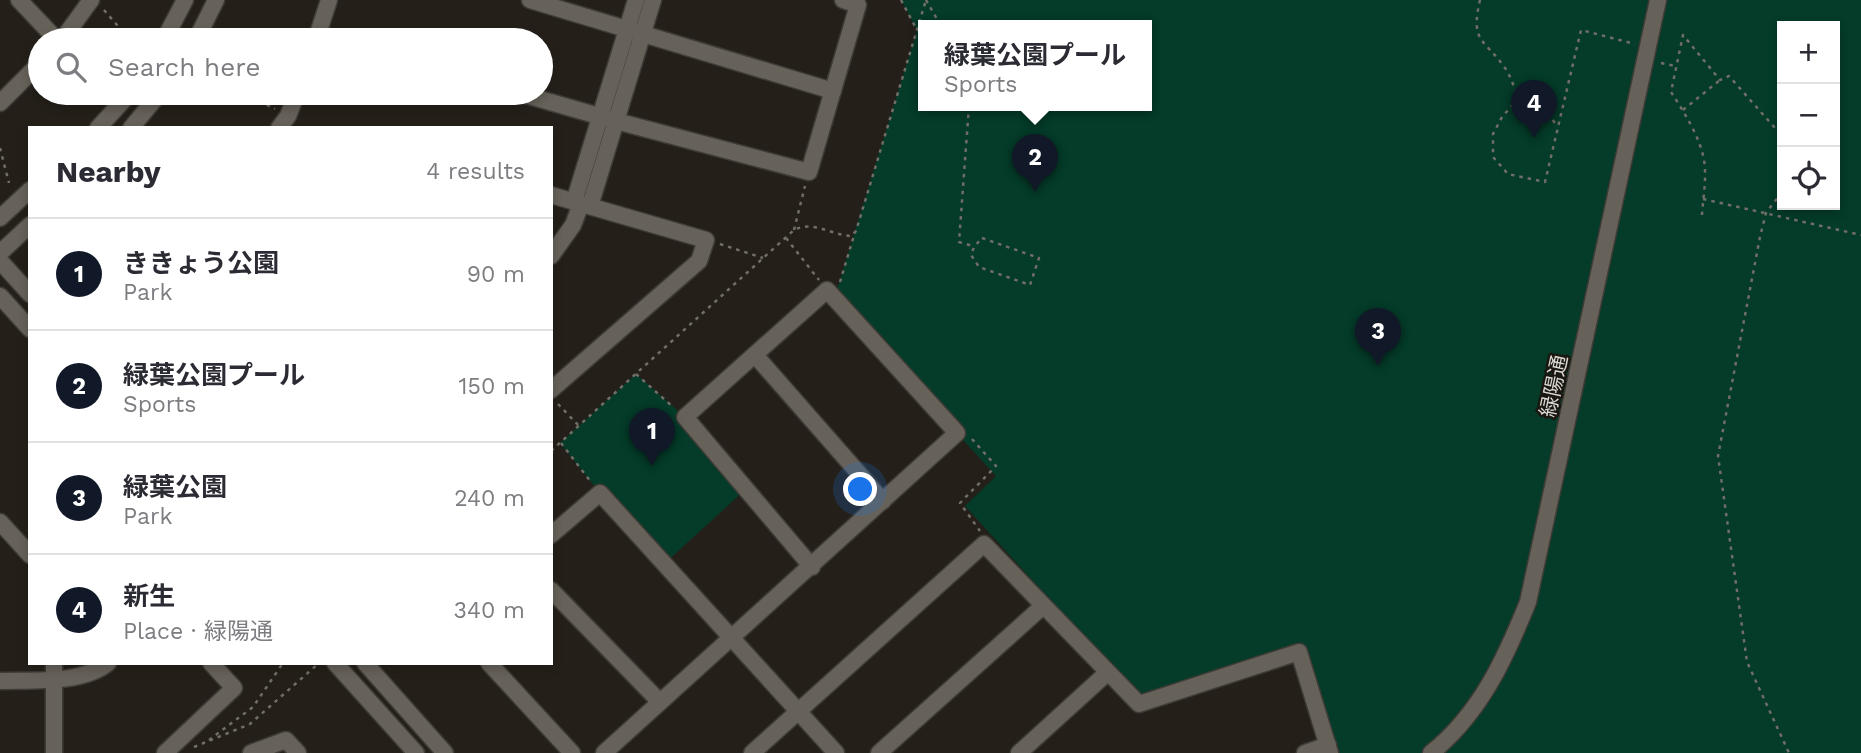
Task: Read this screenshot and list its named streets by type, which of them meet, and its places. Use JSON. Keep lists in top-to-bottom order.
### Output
{
  "streets": {
    "street": ["緑陽通"]
  },
  "page": {
    "popup": ["緑葉公園プール", "Sports"],
    "map_buttons": ["+", "−"],
    "search": "Search here",
    "pins": [
      "4",
      "2",
      "3",
      "1"
    ],
    "heading": ["Nearby", "4 results"],
    "list": [
      {
        "mark": "1",
        "name": "ききょう公園",
        "note": "Park",
        "value": "90 m"
      },
      {
        "mark": "2",
        "name": "緑葉公園プール",
        "note": "Sports",
        "value": "150 m"
      },
      {
        "mark": "3",
        "name": "緑葉公園",
        "note": "Park",
        "value": "240 m"
      },
      {
        "mark": "4",
        "name": "新生",
        "note": "Place · 緑陽通",
        "value": "340 m"
      }
    ]
  }
}
